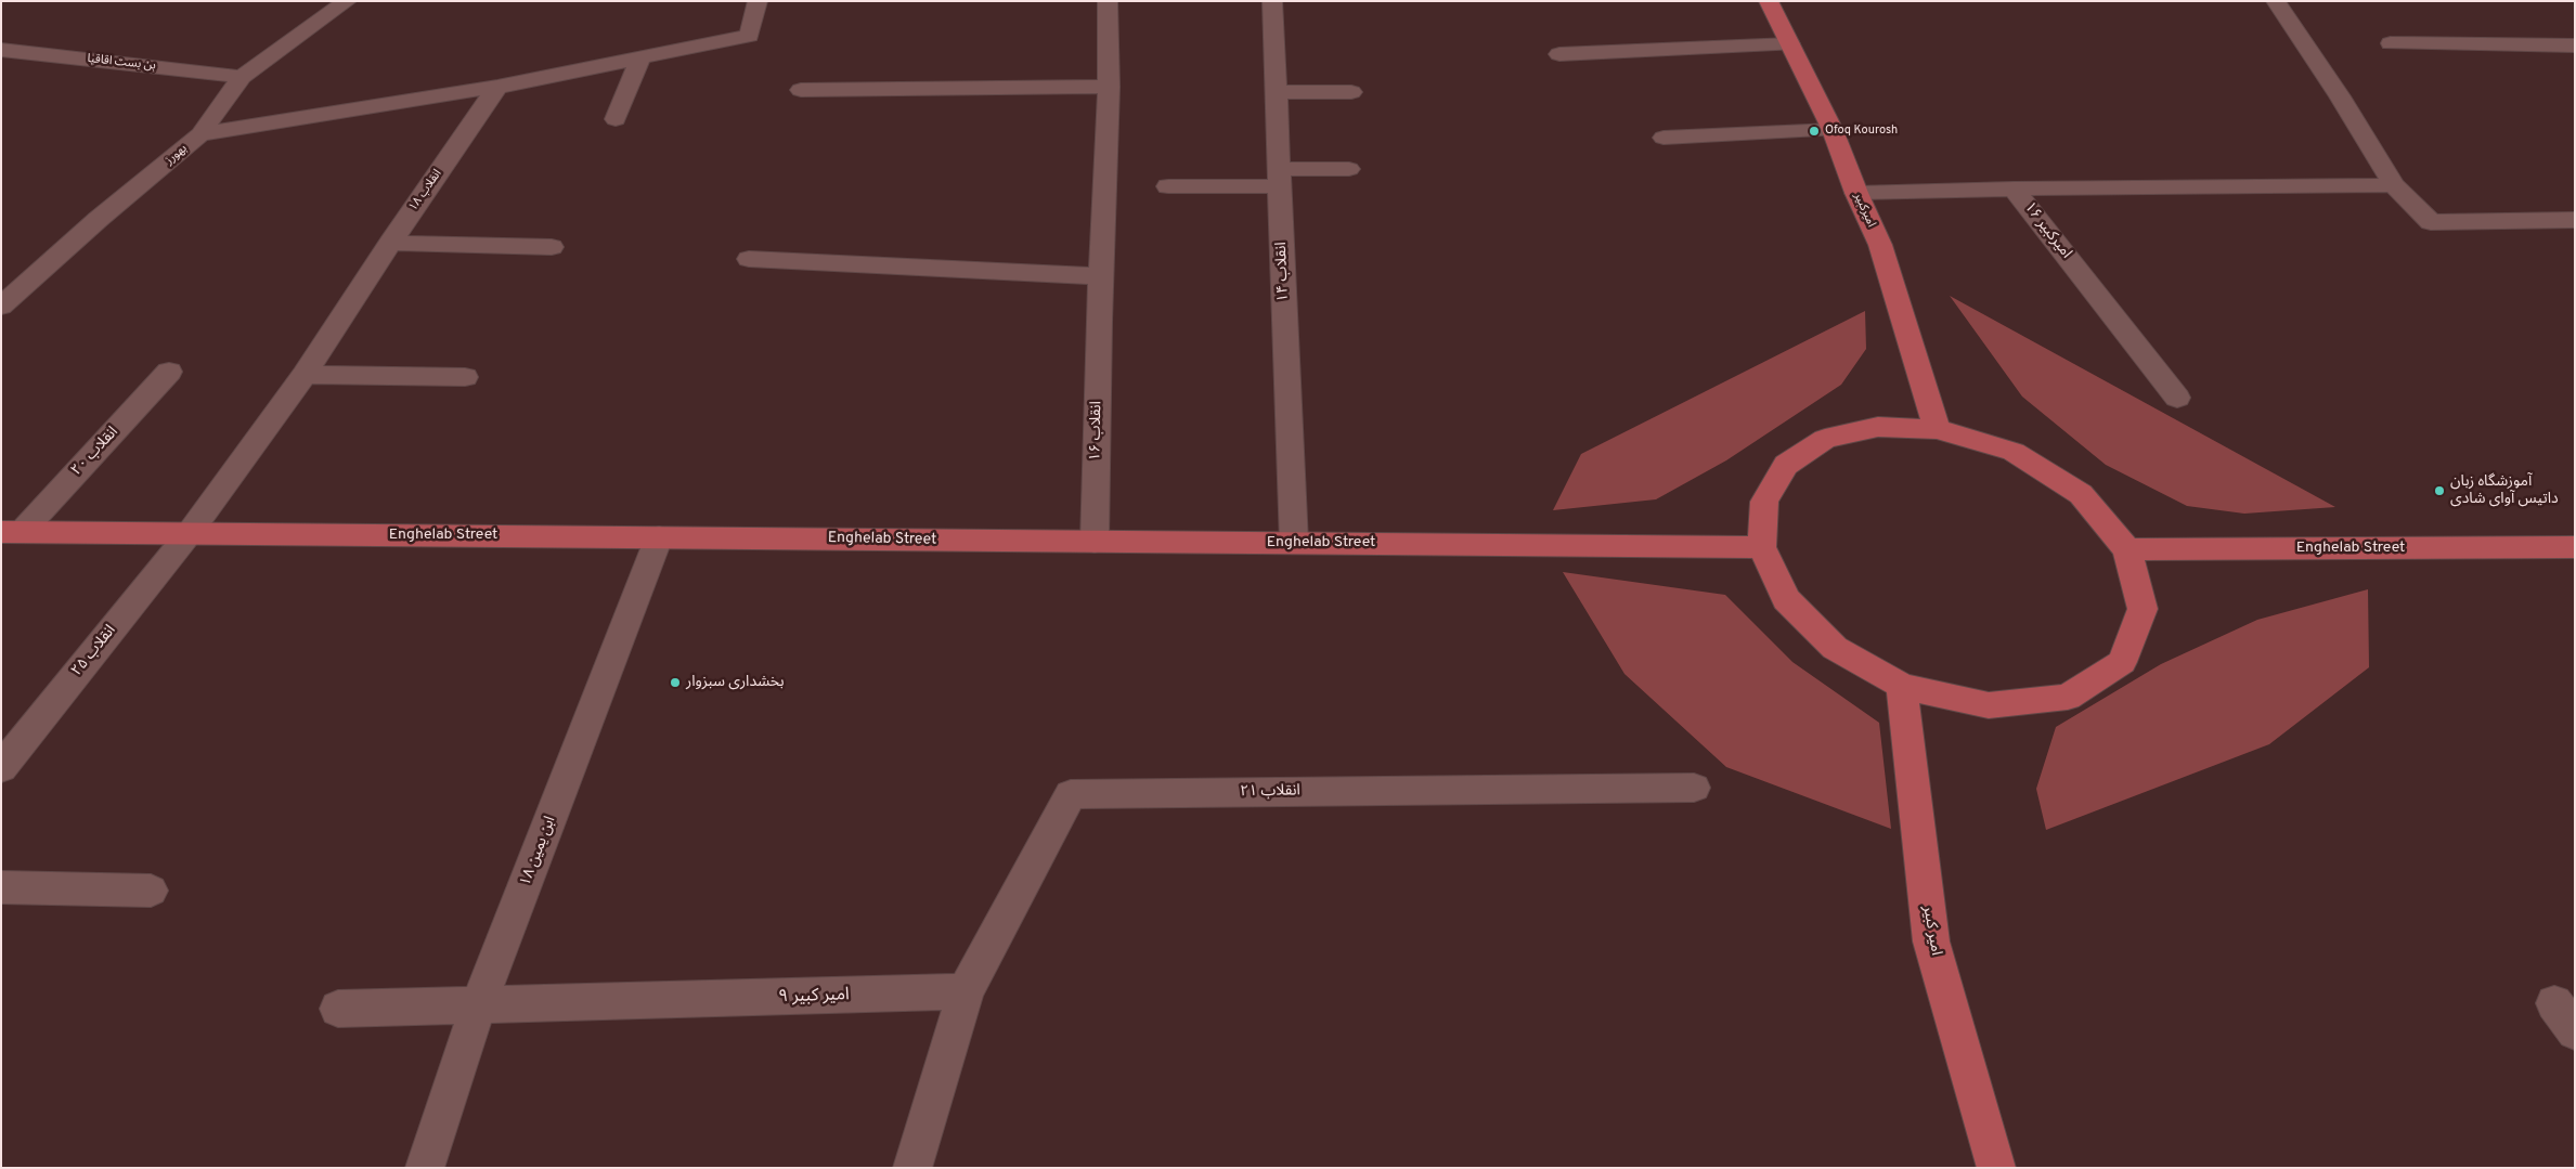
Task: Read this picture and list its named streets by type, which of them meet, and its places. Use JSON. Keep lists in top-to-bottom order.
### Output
{
  "streets": {
    "main road": ["امیرکبیر", "Enghelab Street", "امیر کبیر"],
    "street": [
      "بن بست اقاقیا",
      "بهورز",
      "انقلاب ۱۸",
      "امیرکبیر ۱۶",
      "انقلاب ۱۴",
      "انقلاب ۱۶",
      "انقلاب ۲۰",
      "انقلاب ۲۵",
      "انقلاب ۲۱",
      "ابن یمین ۱۸",
      "امیر کبیر ۹"
    ]
  },
  "crossings": [
    ["بن بست اقاقیا", "بهورز"],
    ["انقلاب ۱۸", "Enghelab Street"],
    ["انقلاب ۱۸", "انقلاب ۲۵"],
    ["امیرکبیر", "امیرکبیر ۱۶"],
    ["انقلاب ۱۴", "Enghelab Street"],
    ["انقلاب ۱۶", "Enghelab Street"],
    ["انقلاب ۲۰", "Enghelab Street"],
    ["Enghelab Street", "انقلاب ۲۵"],
    ["Enghelab Street", "ابن یمین ۱۸"],
    ["انقلاب ۲۱", "امیر کبیر ۹"],
    ["ابن یمین ۱۸", "امیر کبیر ۹"]
  ],
  "places": ["Ofoq Kourosh", "آموزشگاه زبان داتیس آوای شادی", "بخشداری سبزوار"]
}
